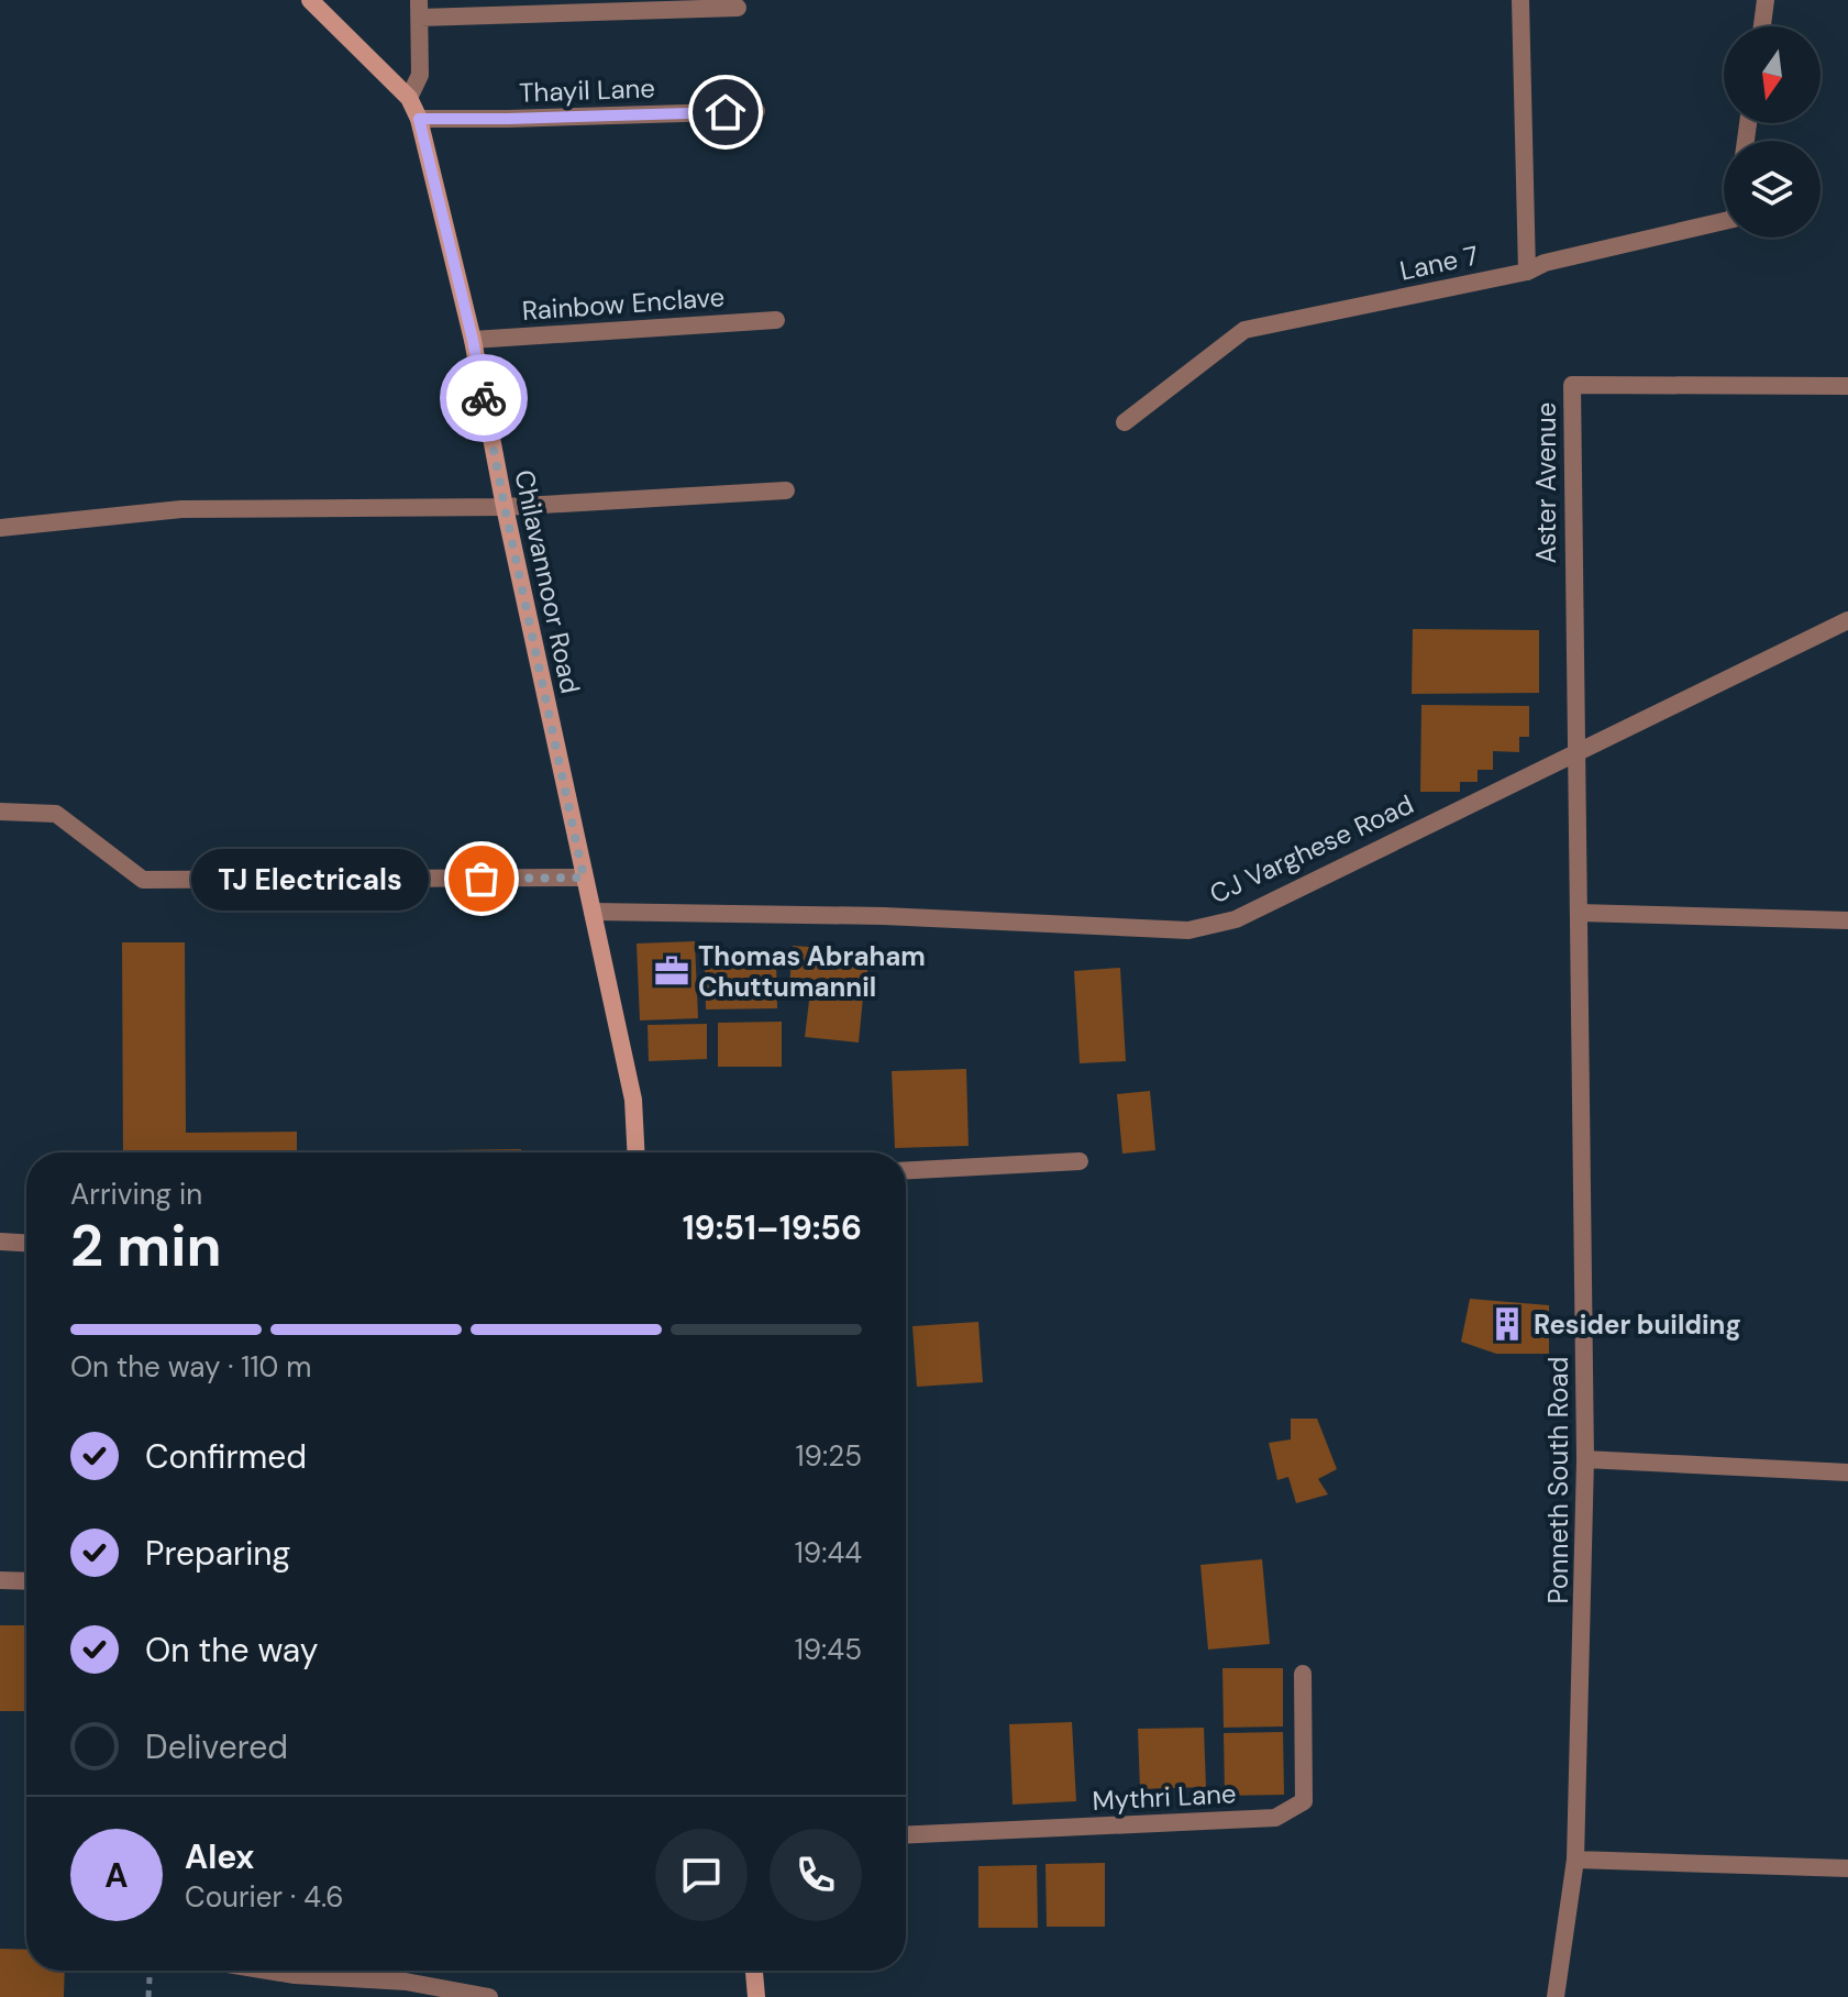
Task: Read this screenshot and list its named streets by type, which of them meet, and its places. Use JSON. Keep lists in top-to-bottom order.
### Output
{
  "streets": {
    "street": [
      "Thayil Lane",
      "Lane 7",
      "Rainbow Enclave",
      "Aster Avenue",
      "Chilavannoor Road",
      "CJ Varghese Road",
      "Ponneth South Road",
      "Mythri Lane"
    ]
  },
  "crossings": [
    ["Thayil Lane", "Chilavannoor Road"],
    ["Rainbow Enclave", "Chilavannoor Road"],
    ["Aster Avenue", "CJ Varghese Road"],
    ["Aster Avenue", "Ponneth South Road"],
    ["Chilavannoor Road", "CJ Varghese Road"],
    ["CJ Varghese Road", "Ponneth South Road"]
  ],
  "places": {
    "other": ["TJ Electricals"],
    "office": ["Thomas Abraham Chuttumannil"],
    "building": ["Resider building"]
  },
  "north": "bottom",
  "page": {
    "bubble": "TJ Electricals",
    "heading": ["2 min", "Arriving in", "19:51–19:56"],
    "panel": ["Alex", "Courier · 4.6"],
    "bar": "On the way · 110 m",
    "list": [
      ["Confirmed", "19:25"],
      ["Preparing", "19:44"],
      ["On the way", "19:45"],
      "Delivered"
    ],
    "round": "A"
  }
}
